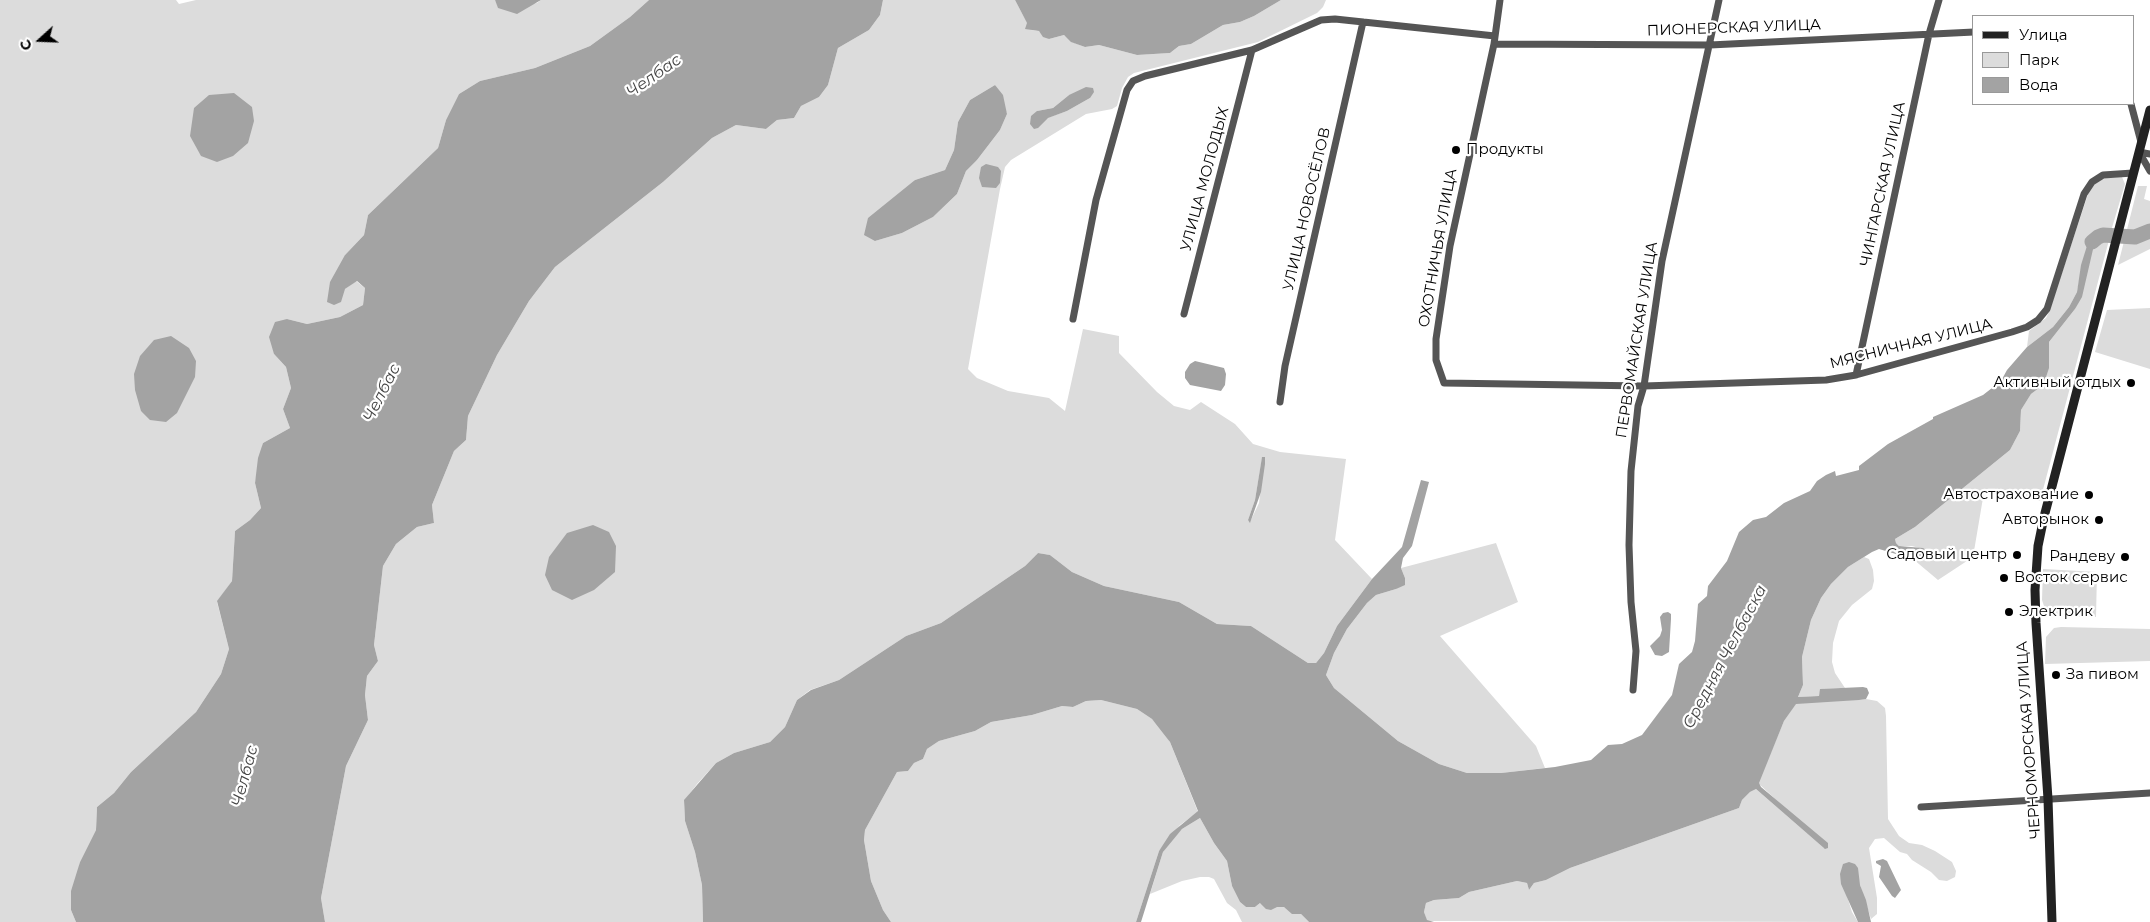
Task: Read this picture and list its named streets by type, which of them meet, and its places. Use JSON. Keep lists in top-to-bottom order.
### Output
{
  "streets": {
    "street": [
      "ПИОНЕРСКАЯ УЛИЦА",
      "УЛИЦА МОЛОДЫХ",
      "ЧИНГАРСКАЯ УЛИЦА",
      "УЛИЦА НОВОСЁЛОВ",
      "ОХОТНИЧЬЯ УЛИЦА",
      "ПЕРВОМАЙСКАЯ УЛИЦА",
      "МЯСНИЧНАЯ УЛИЦА",
      "ЧЕРНОМОРСКАЯ УЛИЦА"
    ]
  },
  "crossings": [
    ["ПИОНЕРСКАЯ УЛИЦА", "ЧИНГАРСКАЯ УЛИЦА"],
    ["ПИОНЕРСКАЯ УЛИЦА", "ОХОТНИЧЬЯ УЛИЦА"],
    ["ПИОНЕРСКАЯ УЛИЦА", "ПЕРВОМАЙСКАЯ УЛИЦА"],
    ["ЧИНГАРСКАЯ УЛИЦА", "МЯСНИЧНАЯ УЛИЦА"],
    ["ОХОТНИЧЬЯ УЛИЦА", "МЯСНИЧНАЯ УЛИЦА"],
    ["ПЕРВОМАЙСКАЯ УЛИЦА", "МЯСНИЧНАЯ УЛИЦА"],
    ["МЯСНИЧНАЯ УЛИЦА", "ЧЕРНОМОРСКАЯ УЛИЦА"]
  ],
  "water": ["Челбас", "Средняя Челбаска"],
  "places": [
    "Продукты",
    "Активный отдых",
    "Автострахование",
    "Авторынок",
    "Садовый центр",
    "Рандеву",
    "Восток сервис",
    "Электрик",
    "За пивом"
  ],
  "legend": ["Улица", "Парк", "Вода"],
  "north": "left"
}
